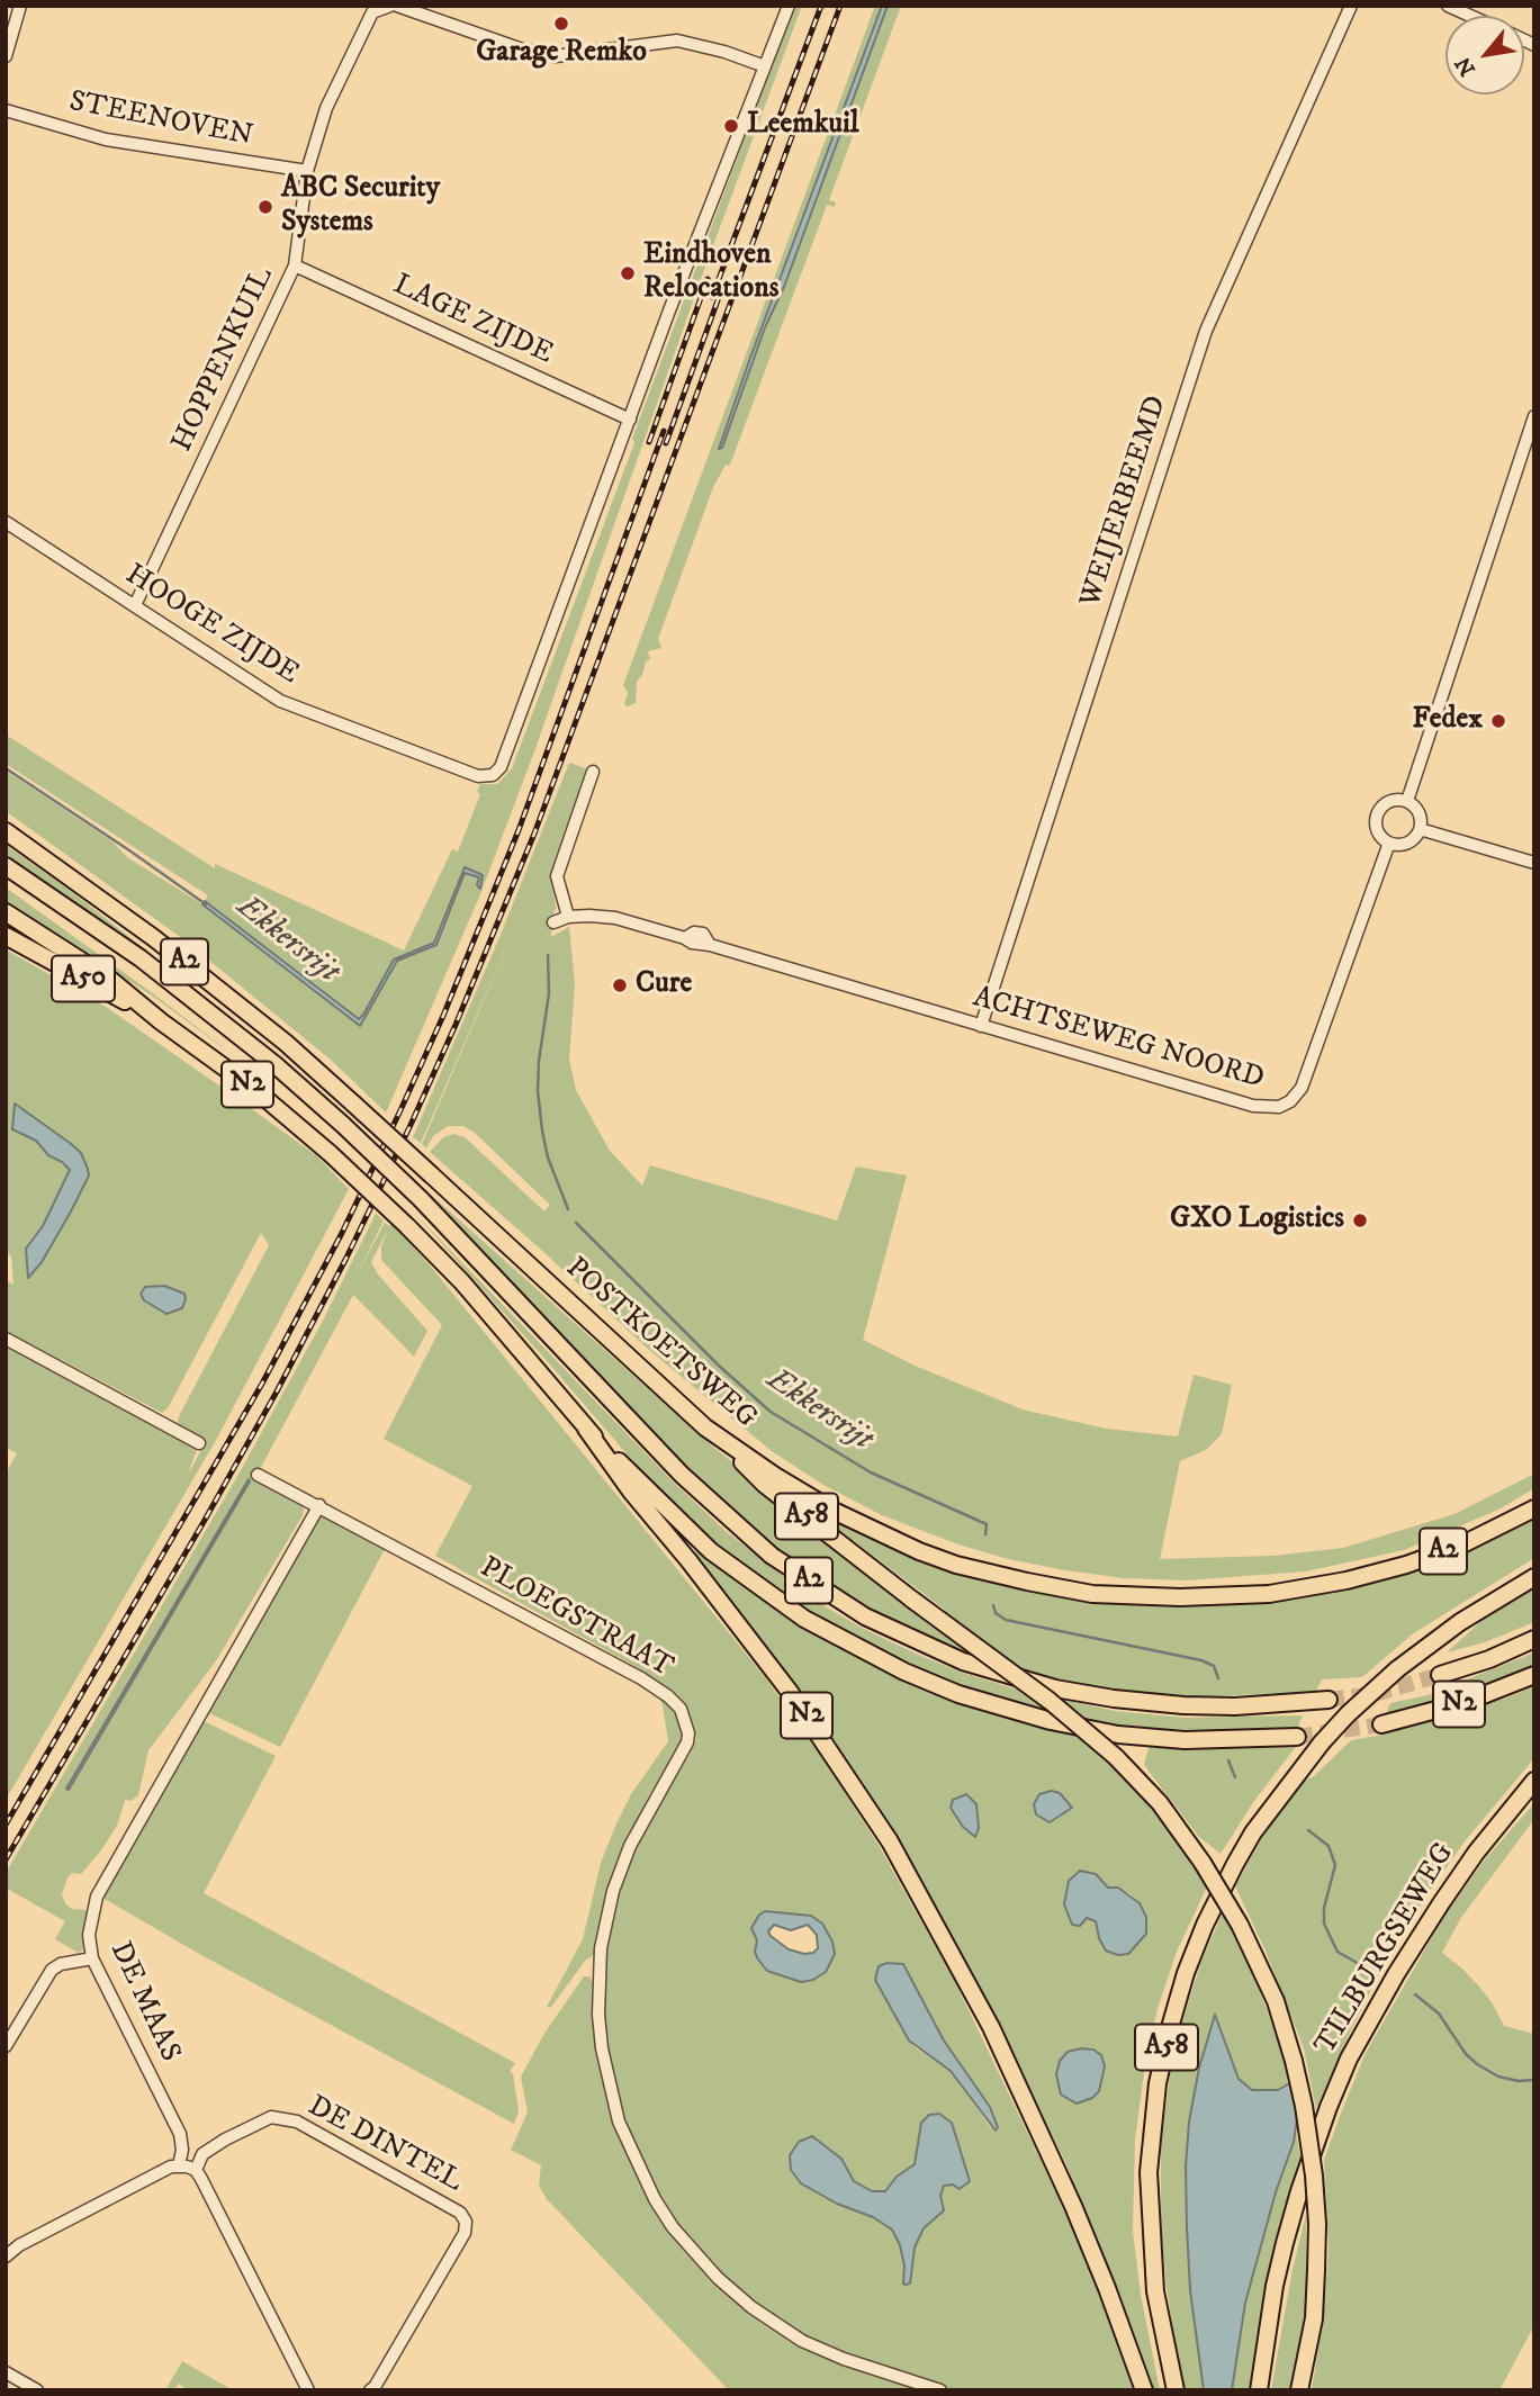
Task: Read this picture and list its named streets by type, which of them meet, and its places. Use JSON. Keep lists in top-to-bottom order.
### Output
{
  "streets": {
    "highway": [
      "A2",
      "A50",
      "N2",
      "POSTKOETSWEG",
      "A58",
      "TILBURGSEWEG"
    ],
    "street": [
      "STEENOVEN",
      "LAGE ZIJDE",
      "HOPPENKUIL",
      "WEIJERBEEMD",
      "HOOGE ZIJDE",
      "ACHTSEWEG NOORD",
      "PLOEGSTRAAT",
      "DE MAAS",
      "DE DINTEL"
    ]
  },
  "crossings": [
    ["STEENOVEN", "HOPPENKUIL"],
    ["LAGE ZIJDE", "HOPPENKUIL"],
    ["LAGE ZIJDE", "HOOGE ZIJDE"],
    ["HOPPENKUIL", "HOOGE ZIJDE"],
    ["WEIJERBEEMD", "ACHTSEWEG NOORD"],
    ["A50", "N2"],
    ["POSTKOETSWEG", "A58"],
    ["PLOEGSTRAAT", "DE MAAS"]
  ],
  "water": ["Ekkersrijt"],
  "places": [
    "Garage Remko",
    "Leemkuil",
    "ABC Security Systems",
    "Eindhoven Relocations",
    "Fedex",
    "Cure",
    "GXO Logistics"
  ],
  "north": "bottom left"
}
